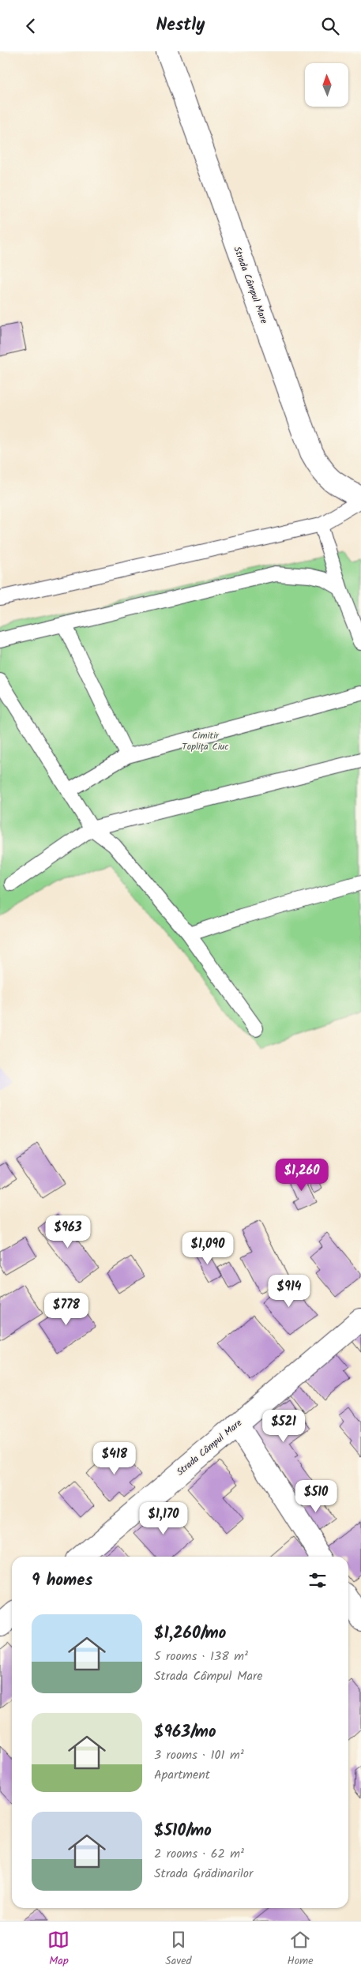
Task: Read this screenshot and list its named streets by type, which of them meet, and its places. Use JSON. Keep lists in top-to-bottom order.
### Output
{
  "streets": {
    "street": ["Strada Câmpul Mare"]
  },
  "parks": ["Cimitir Toplița Ciuc"],
  "north": "top",
  "page": {
    "header": "Nestly",
    "price": [
      "$1,260",
      "$963",
      "$1,090",
      "$914",
      "$778",
      "$521",
      "$418",
      "$510",
      "$1,170"
    ],
    "heading": "9 homes",
    "list": [
      {
        "name": "$1,260/mo",
        "note": "5 rooms · 138 m² · Strada Câmpul Mare"
      },
      {
        "name": "$963/mo",
        "note": "3 rooms · 101 m² · Apartment"
      },
      {
        "name": "$510/mo",
        "note": "2 rooms · 62 m² · Strada Grădinarilor"
      }
    ],
    "tabs": ["Map", "Saved", "Home"]
  }
}
